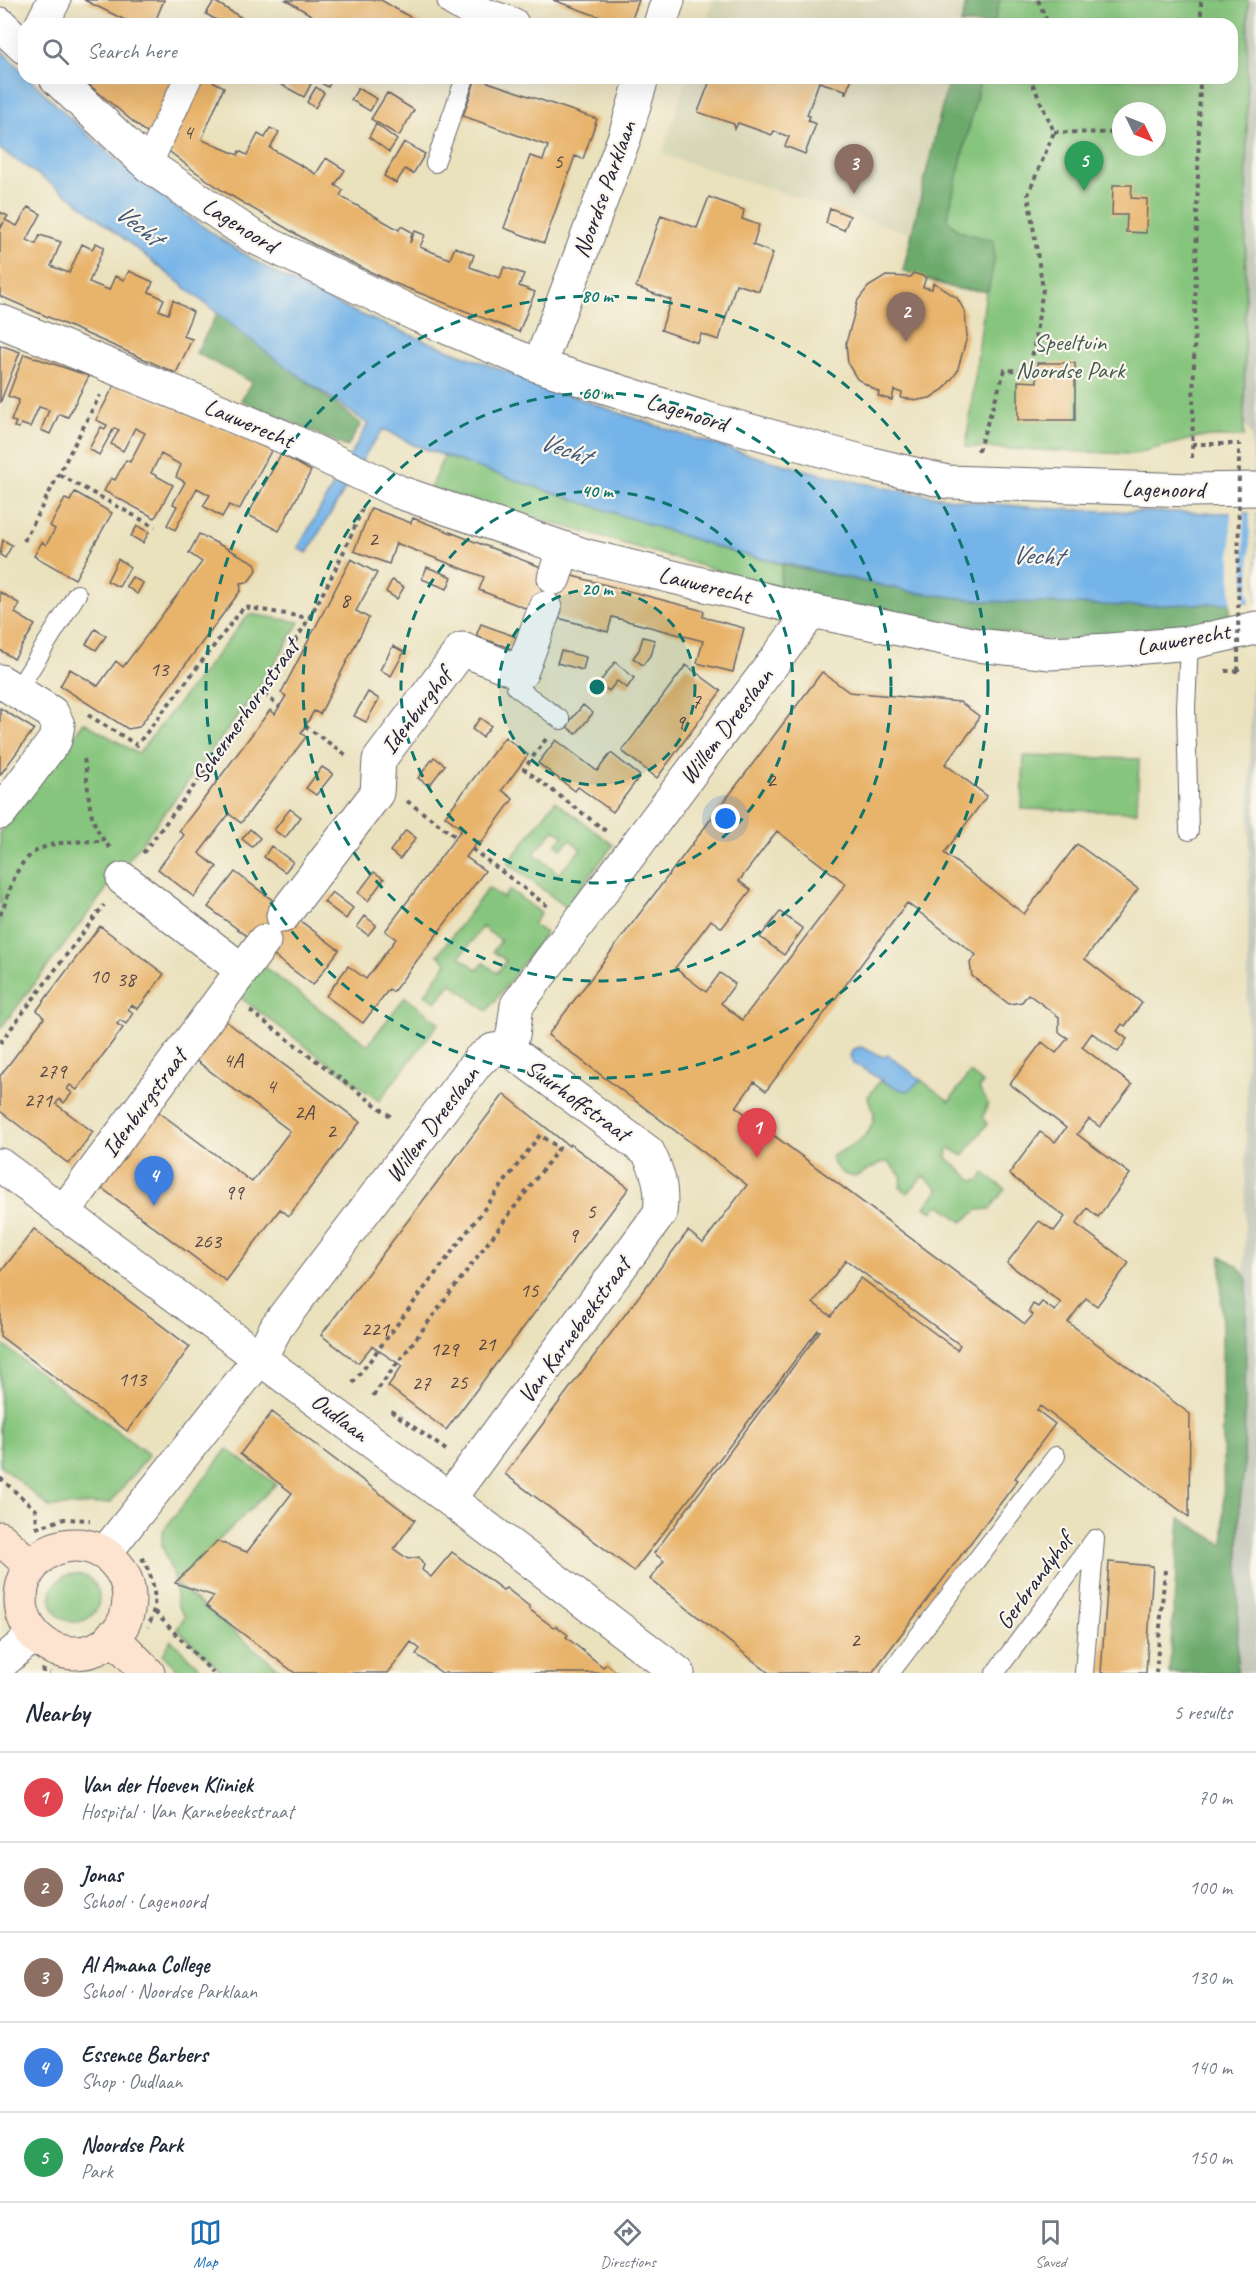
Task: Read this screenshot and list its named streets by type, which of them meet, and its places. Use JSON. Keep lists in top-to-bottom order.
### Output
{
  "streets": {
    "street": [
      "Noordse Parklaan",
      "Lagenoord",
      "Lauwerecht",
      "Idenburghof",
      "Willem Dreeslaan",
      "Suurhoffstraat",
      "Idenburgstraat",
      "Van Karnebeekstraat",
      "Oudlaan"
    ],
    "lane": ["Gerbrandyhof"],
    "path": ["Schermerhornstraat"]
  },
  "crossings": [
    ["Noordse Parklaan", "Lagenoord"],
    ["Lauwerecht", "Schermerhornstraat"],
    ["Lauwerecht", "Willem Dreeslaan"],
    ["Willem Dreeslaan", "Suurhoffstraat"],
    ["Willem Dreeslaan", "Oudlaan"],
    ["Suurhoffstraat", "Van Karnebeekstraat"],
    ["Idenburgstraat", "Oudlaan"],
    ["Van Karnebeekstraat", "Oudlaan"]
  ],
  "water": ["Vecht"],
  "parks": ["Speeltuin Noordse Park"],
  "house_numbers": [
    "4",
    "5",
    "2",
    "8",
    "13",
    "7",
    "9",
    "2",
    "10",
    "38",
    "4A",
    "279",
    "4",
    "271",
    "2A",
    "2",
    "99",
    "5",
    "9",
    "263",
    "15",
    "221",
    "21",
    "129",
    "113",
    "25",
    "27",
    "2"
  ],
  "north": "bottom right",
  "page": {
    "search": "Search here",
    "pins": [
      "5",
      "3",
      "2",
      "1",
      "4"
    ],
    "heading": ["Nearby", "5 results"],
    "list": [
      {
        "mark": "1",
        "name": "Van der Hoeven Kliniek",
        "note": "Hospital · Van Karnebeekstraat",
        "value": "70 m"
      },
      {
        "mark": "2",
        "name": "Jonas",
        "note": "School · Lagenoord",
        "value": "100 m"
      },
      {
        "mark": "3",
        "name": "Al Amana College",
        "note": "School · Noordse Parklaan",
        "value": "130 m"
      },
      {
        "mark": "4",
        "name": "Essence Barbers",
        "note": "Shop · Oudlaan",
        "value": "140 m"
      },
      {
        "mark": "5",
        "name": "Noordse Park",
        "note": "Park",
        "value": "150 m"
      }
    ],
    "nav": ["Map", "Directions", "Saved"]
  },
  "rings": [
    "80 m",
    "60 m",
    "40 m",
    "20 m"
  ]
}
